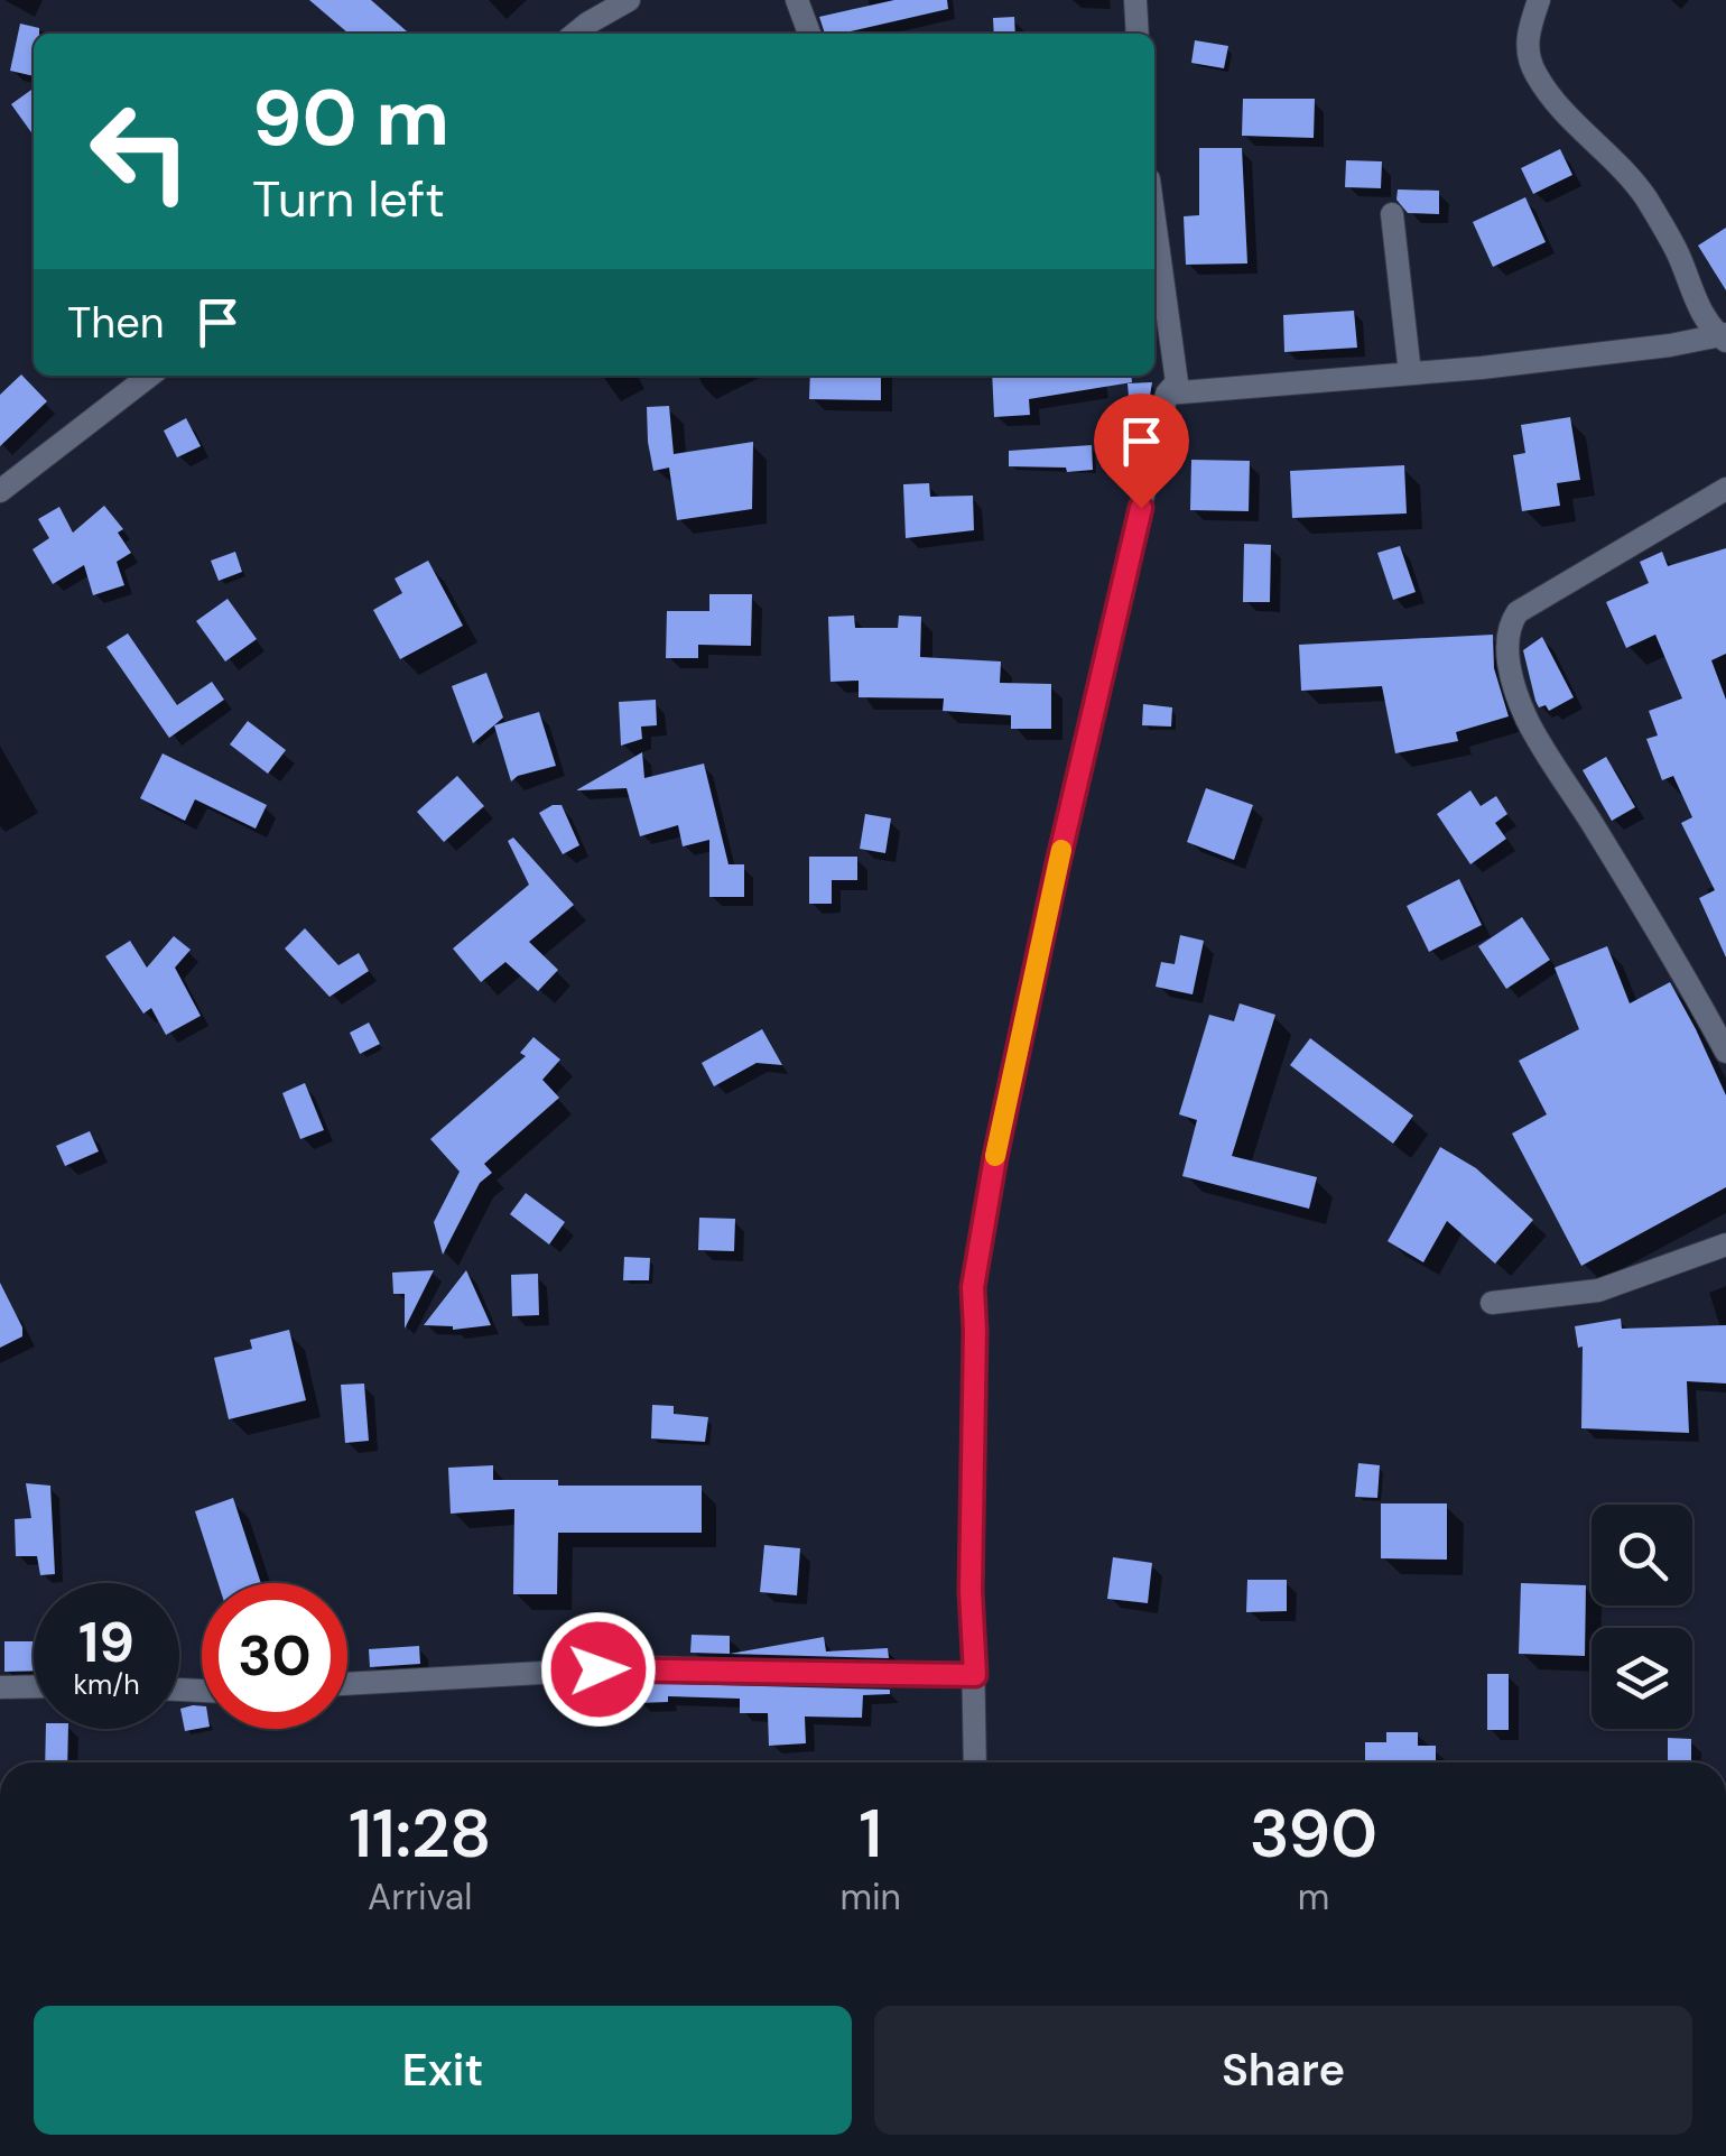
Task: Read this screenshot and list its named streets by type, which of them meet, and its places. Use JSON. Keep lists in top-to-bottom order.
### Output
{
  "page": {
    "turn": ["90 m", "Turn left"],
    "then": "Then",
    "speed": "19 km/h",
    "limit": "30",
    "eta": [
      "11:28",
      "Arrival",
      "1",
      "min",
      "390",
      "m"
    ],
    "buttons": ["Exit", "Share"]
  }
}
